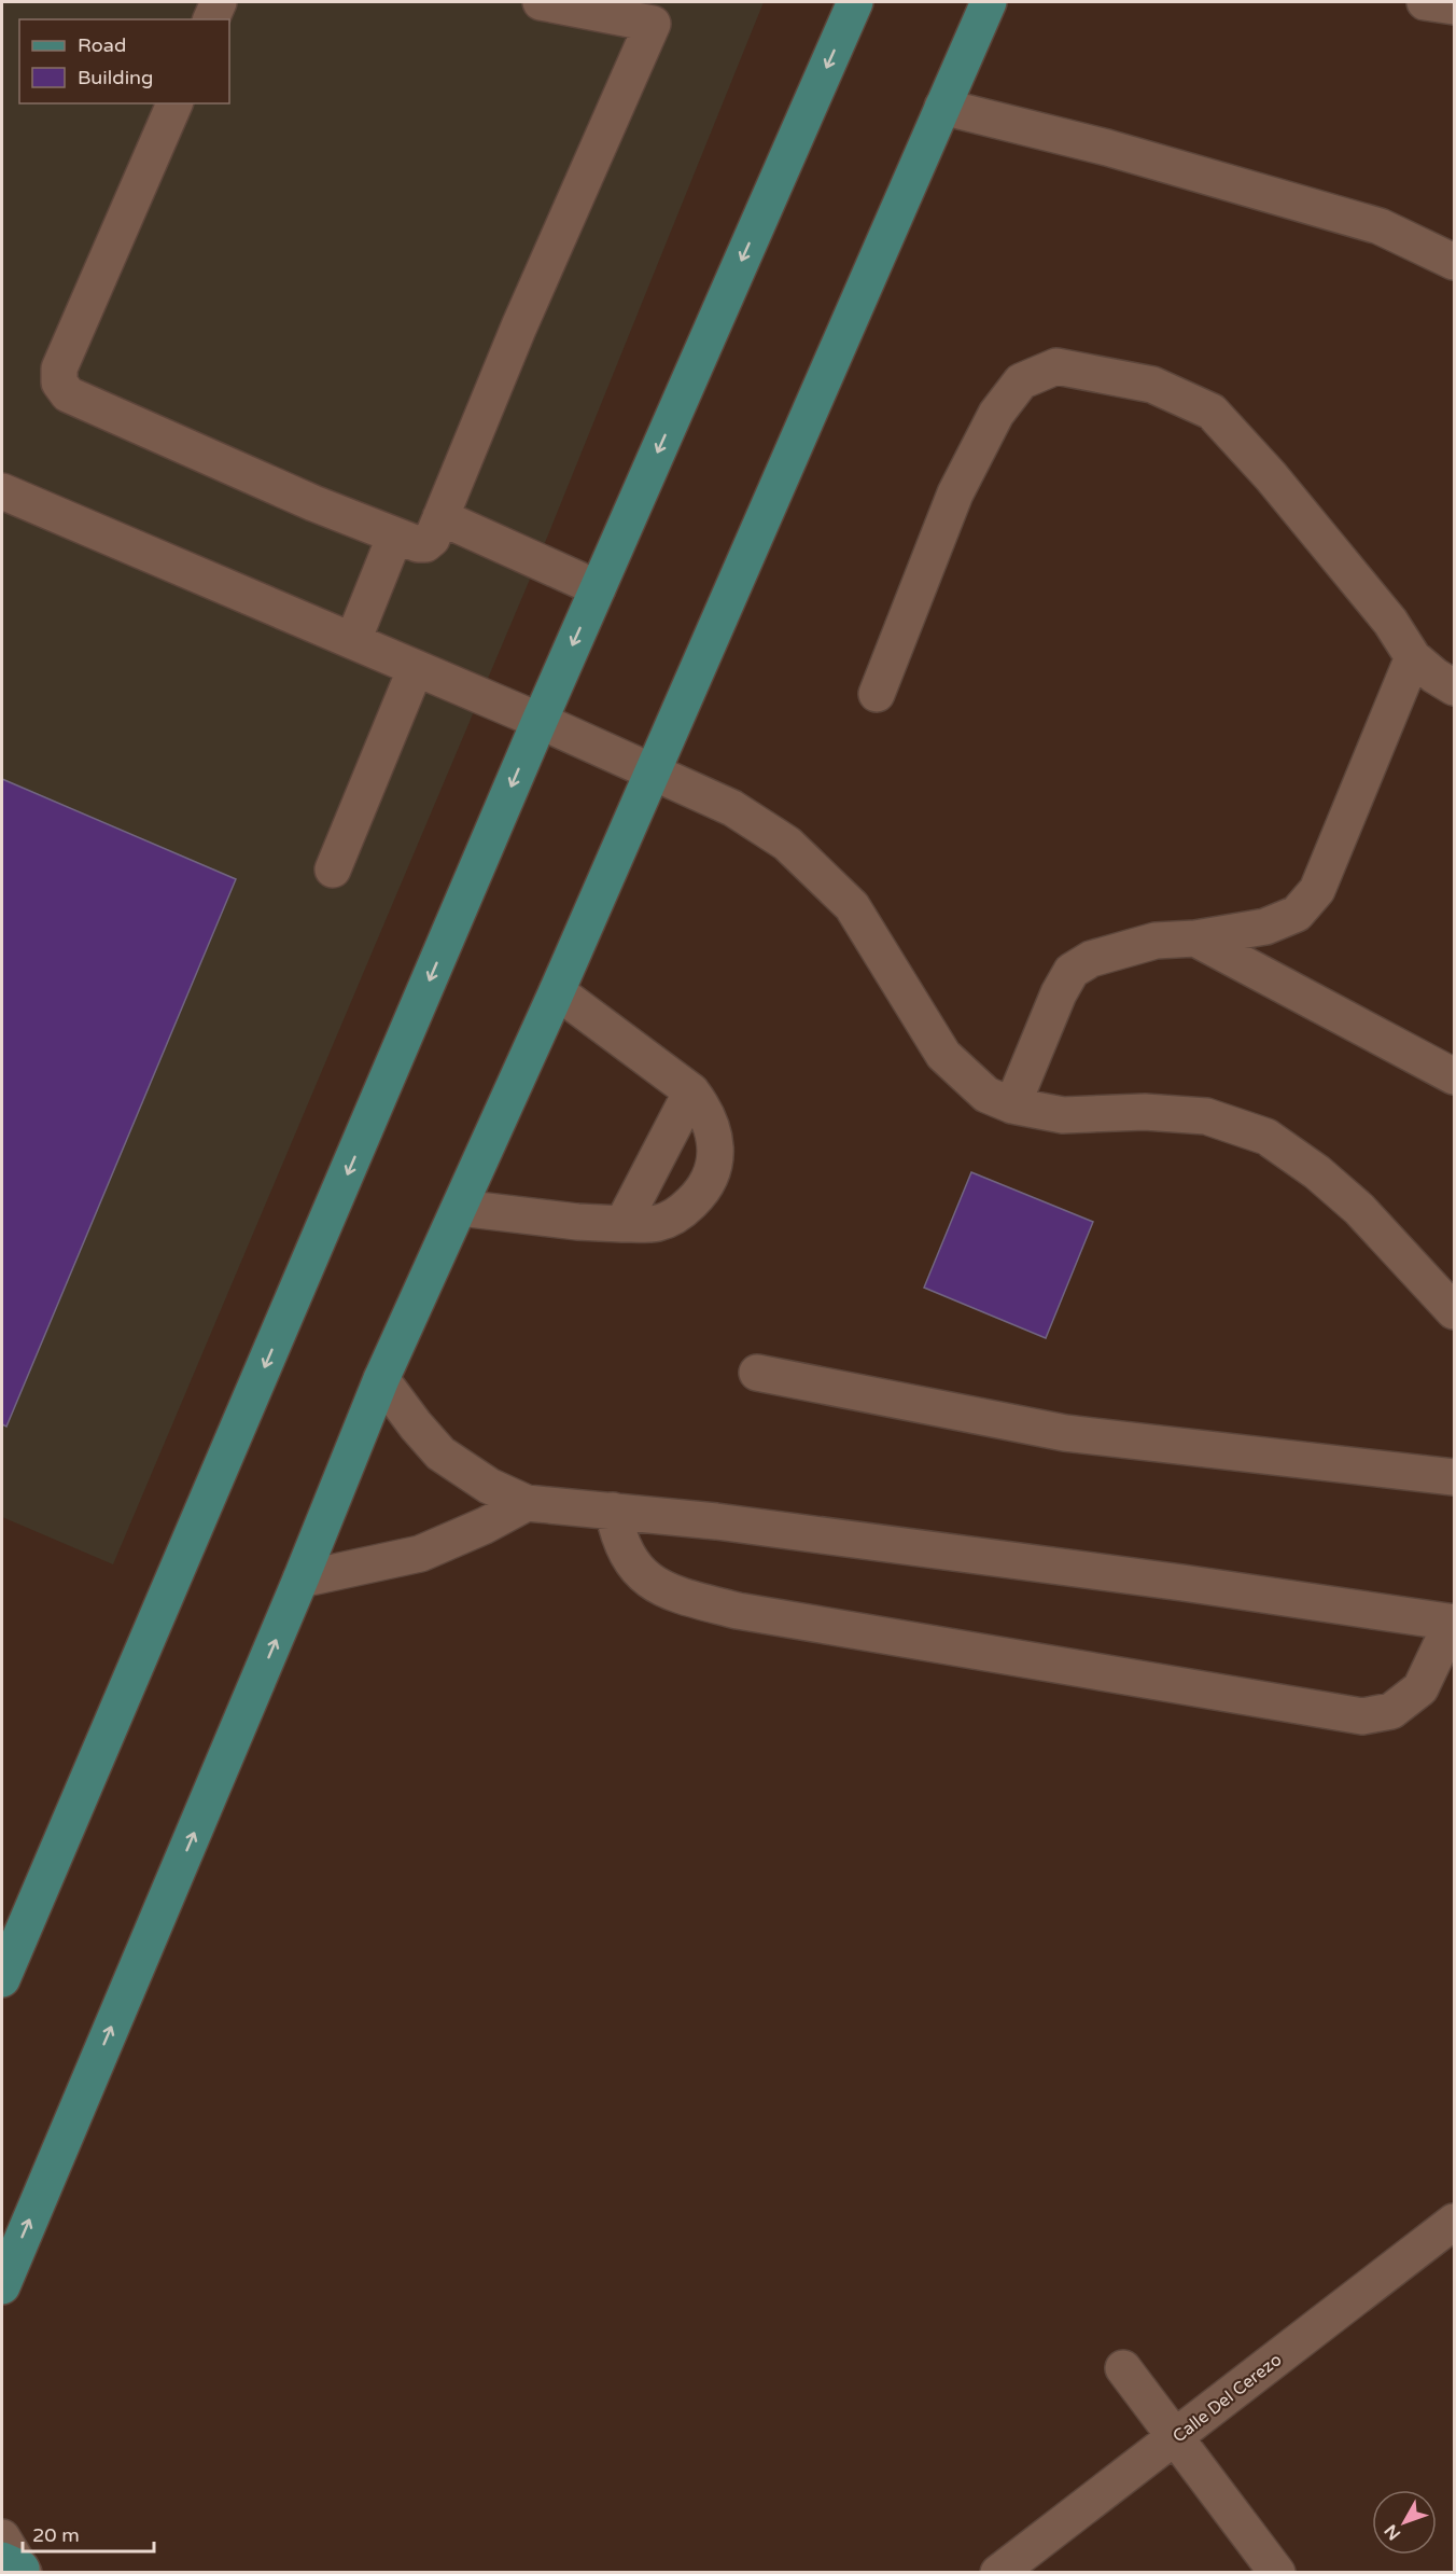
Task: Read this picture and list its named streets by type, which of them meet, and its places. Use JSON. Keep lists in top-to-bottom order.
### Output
{
  "streets": {
    "street": ["Calle Del Cerezo"]
  },
  "legend": ["Road", "Building"],
  "scale_bar": "20 m",
  "north": "bottom left"
}
